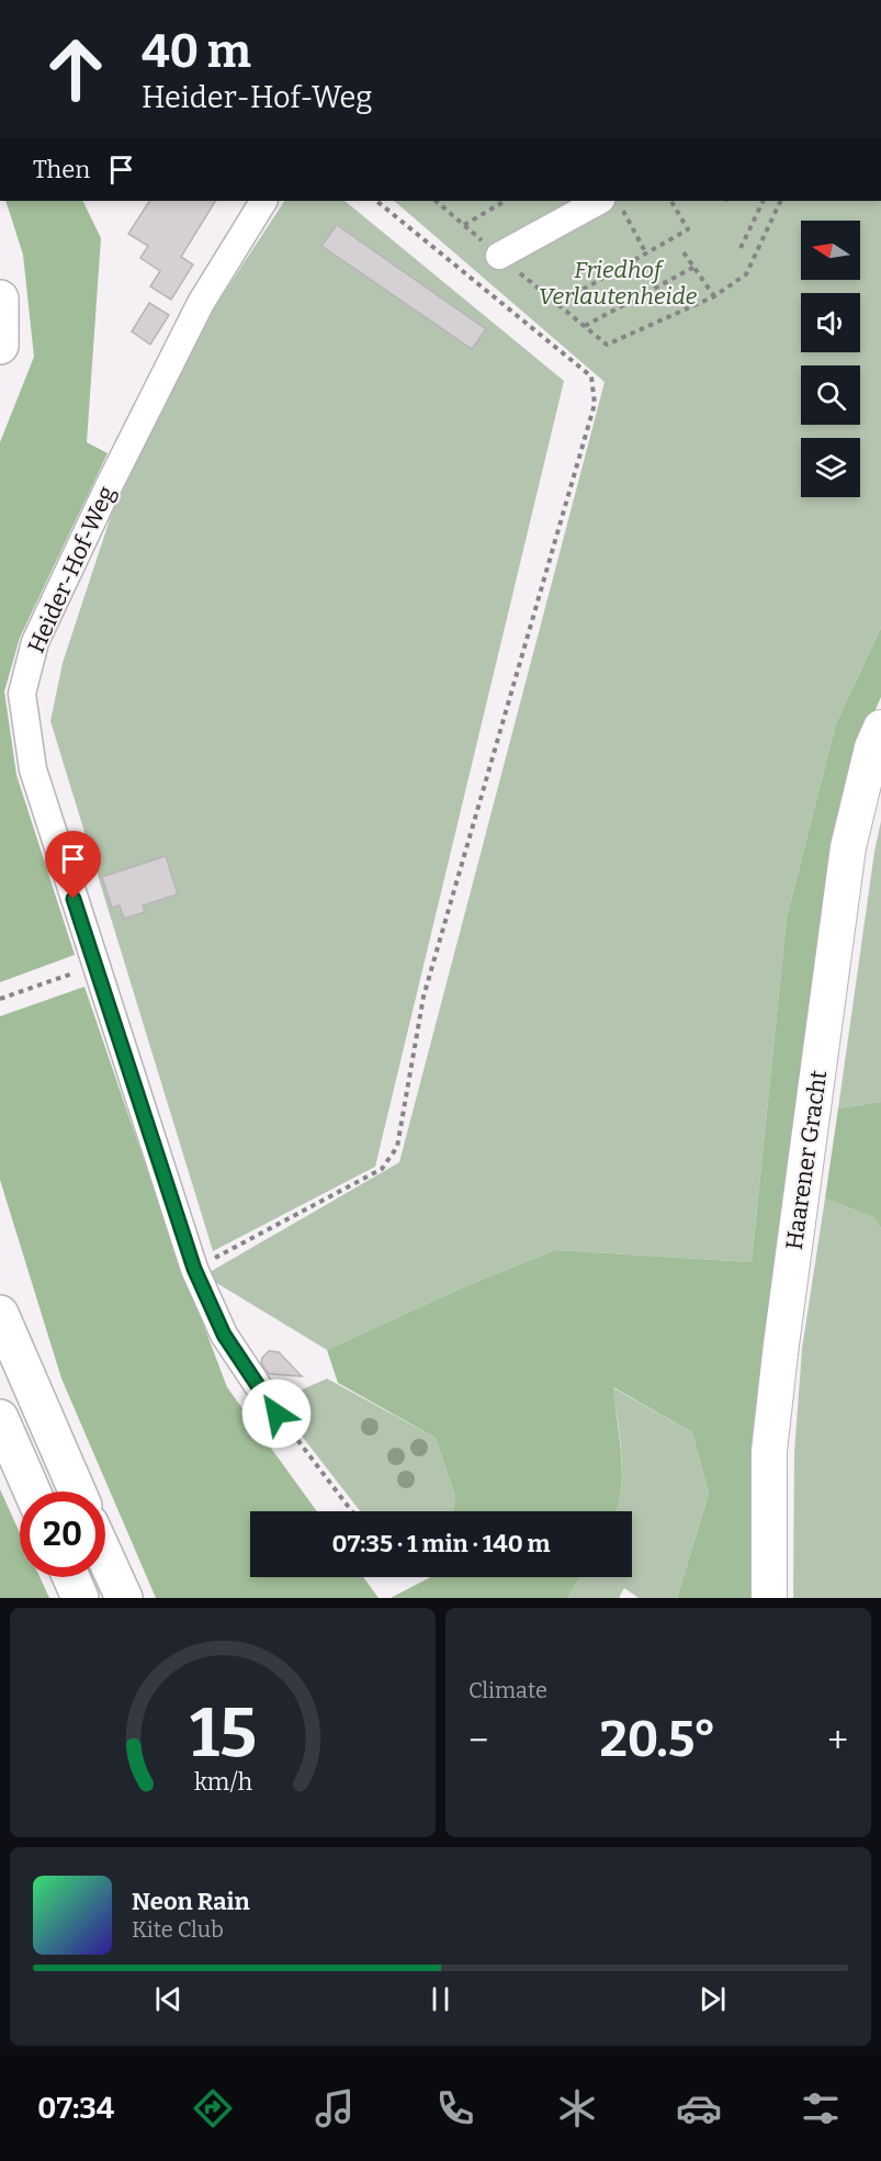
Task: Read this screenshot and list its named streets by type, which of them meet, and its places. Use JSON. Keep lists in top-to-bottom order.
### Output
{
  "streets": {
    "main road": ["Haarener Gracht"],
    "street": ["Heider-Hof-Weg"]
  },
  "parks": ["Friedhof Verlautenheide"],
  "north": "left",
  "page": {
    "turn": ["40 m", "Heider-Hof-Weg"],
    "then": "Then",
    "limit": "20",
    "trip": "07:35 · 1 min · 140 m",
    "tile": "Climate",
    "heat": ["−", "20.5°", "+"],
    "song": ["Neon Rain", "Kite Club"],
    "tabs": "07:34",
    "gauge": ["15", "km/h"]
  }
}
